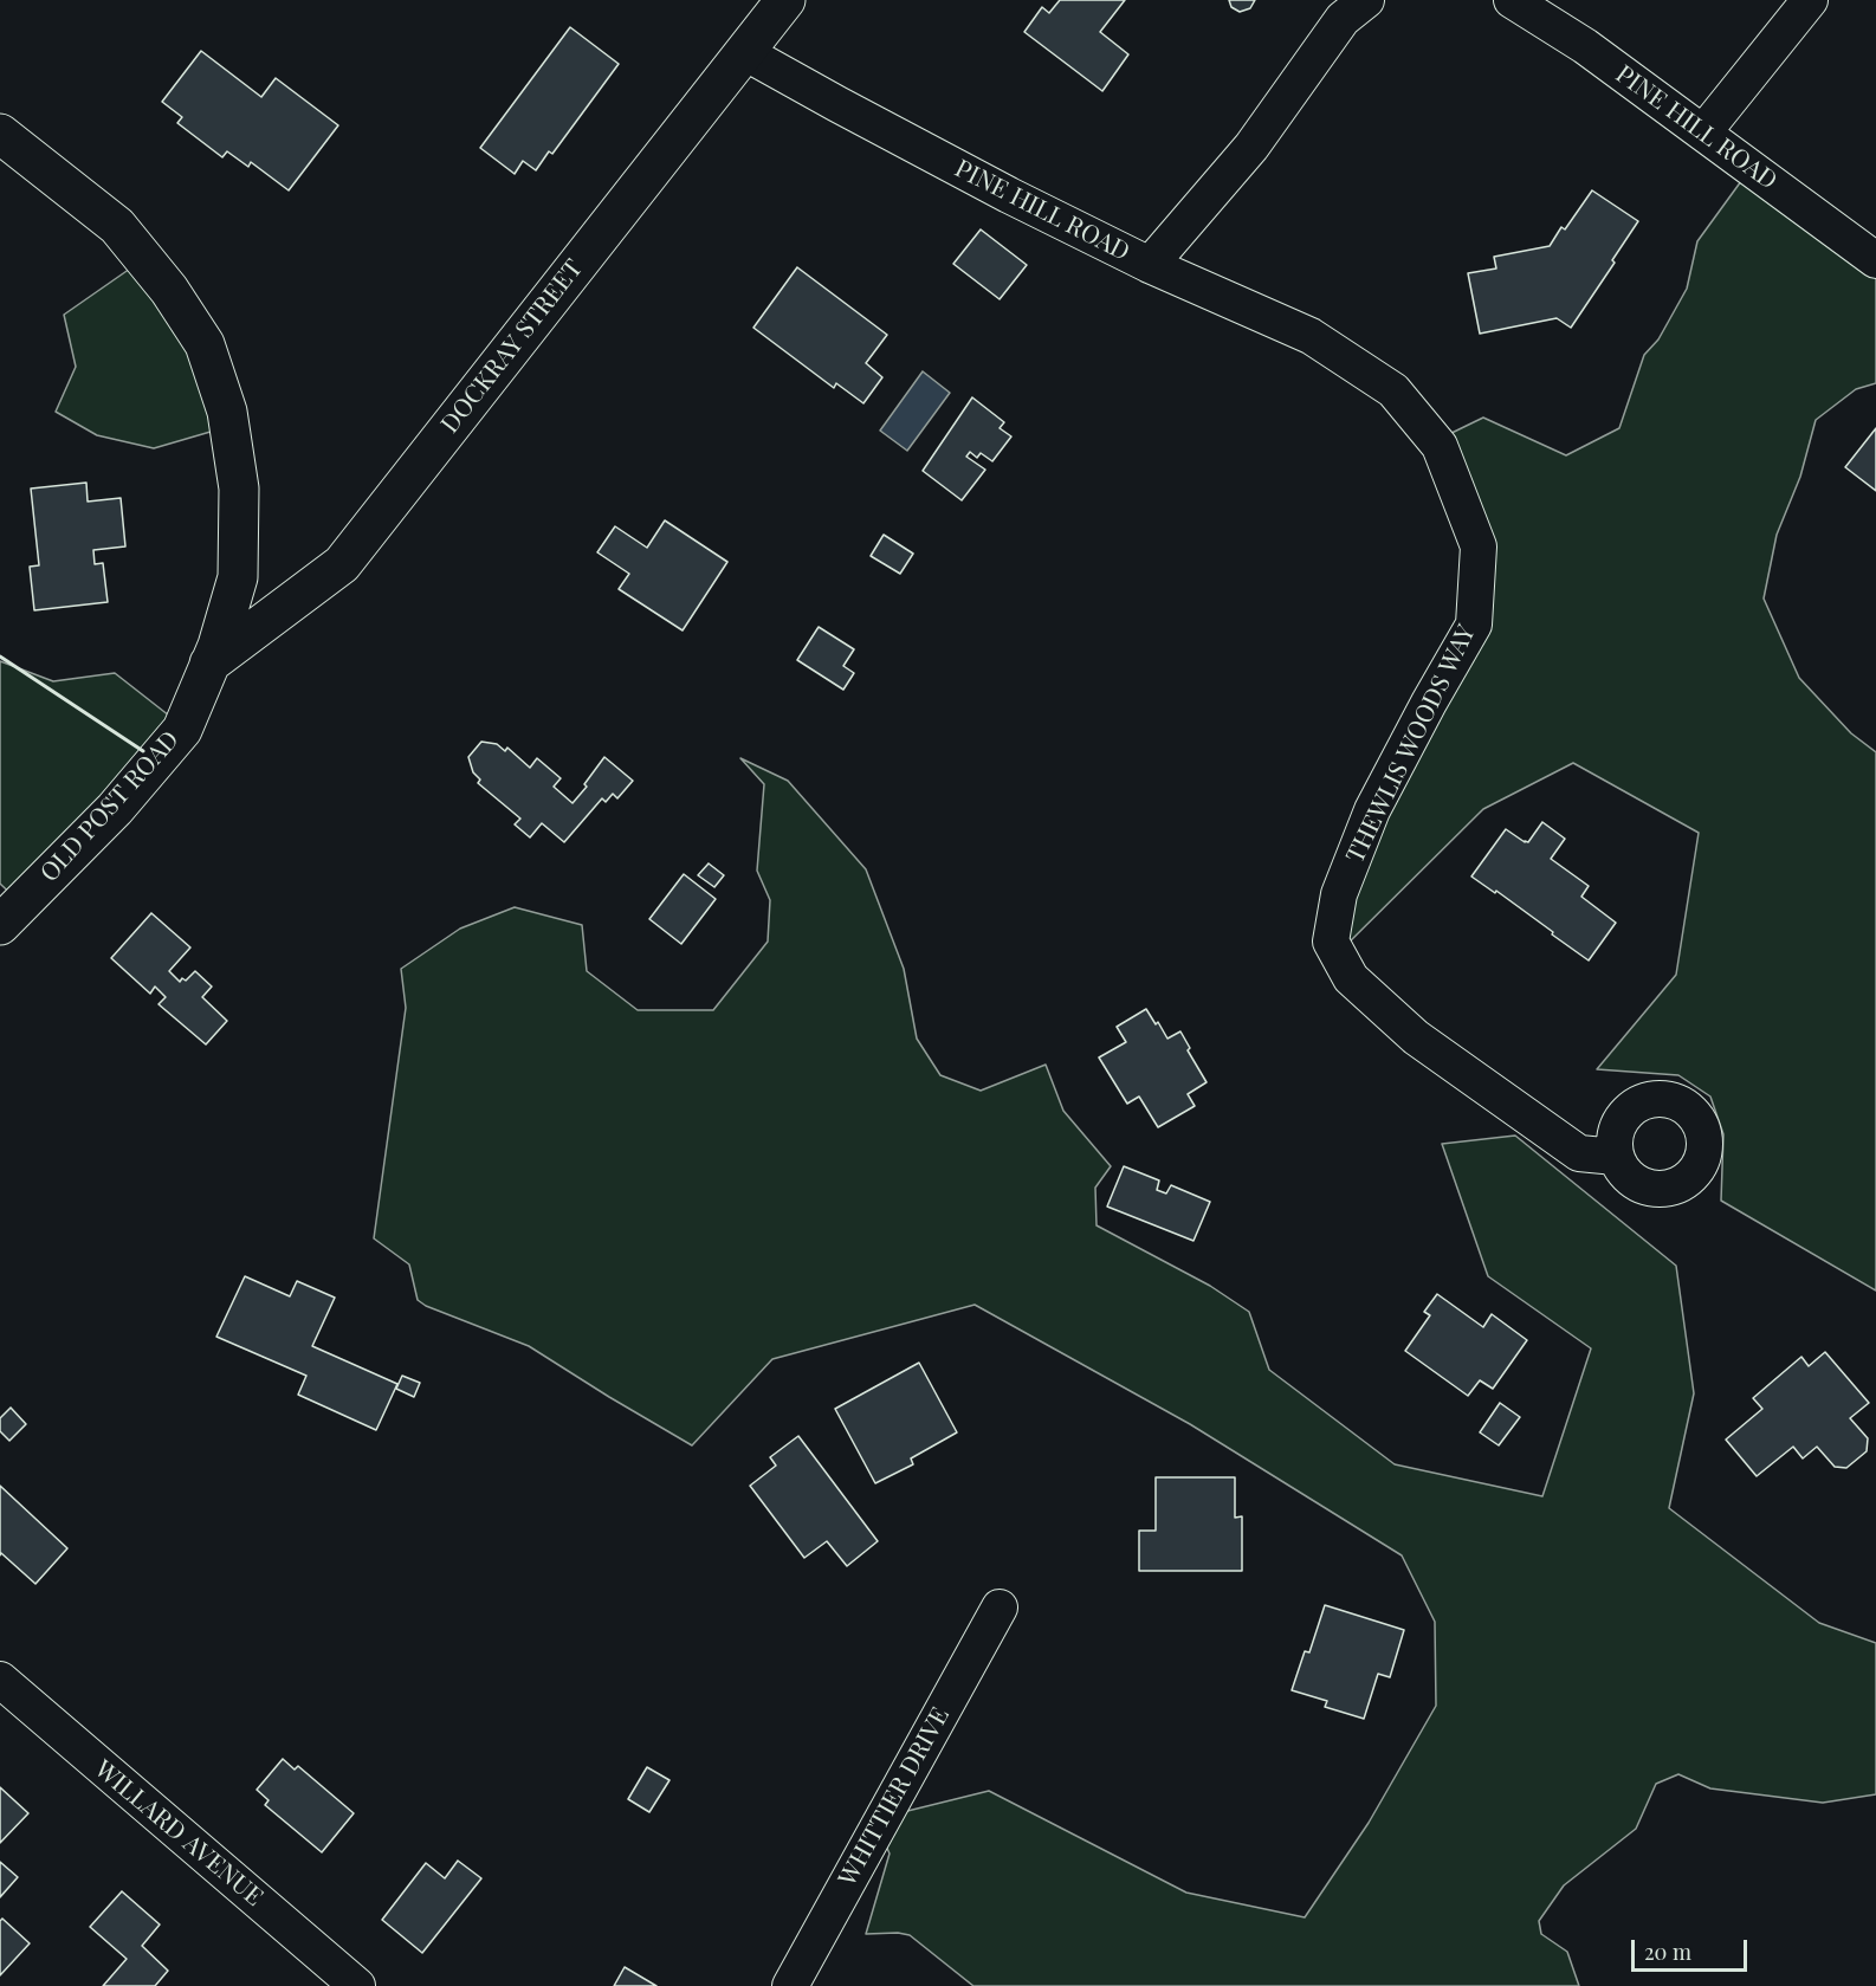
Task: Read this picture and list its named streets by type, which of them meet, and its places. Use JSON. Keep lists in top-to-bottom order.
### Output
{
  "streets": {
    "street": [
      "PINE HILL ROAD",
      "DOCKRAY STREET",
      "THEWLIS WOODS WAY",
      "OLD POST ROAD",
      "WHITTIER DRIVE",
      "WILLARD AVENUE"
    ]
  },
  "crossings": [
    ["PINE HILL ROAD", "DOCKRAY STREET"],
    ["PINE HILL ROAD", "THEWLIS WOODS WAY"],
    ["DOCKRAY STREET", "OLD POST ROAD"]
  ],
  "scale_bar": "20 m"
}
